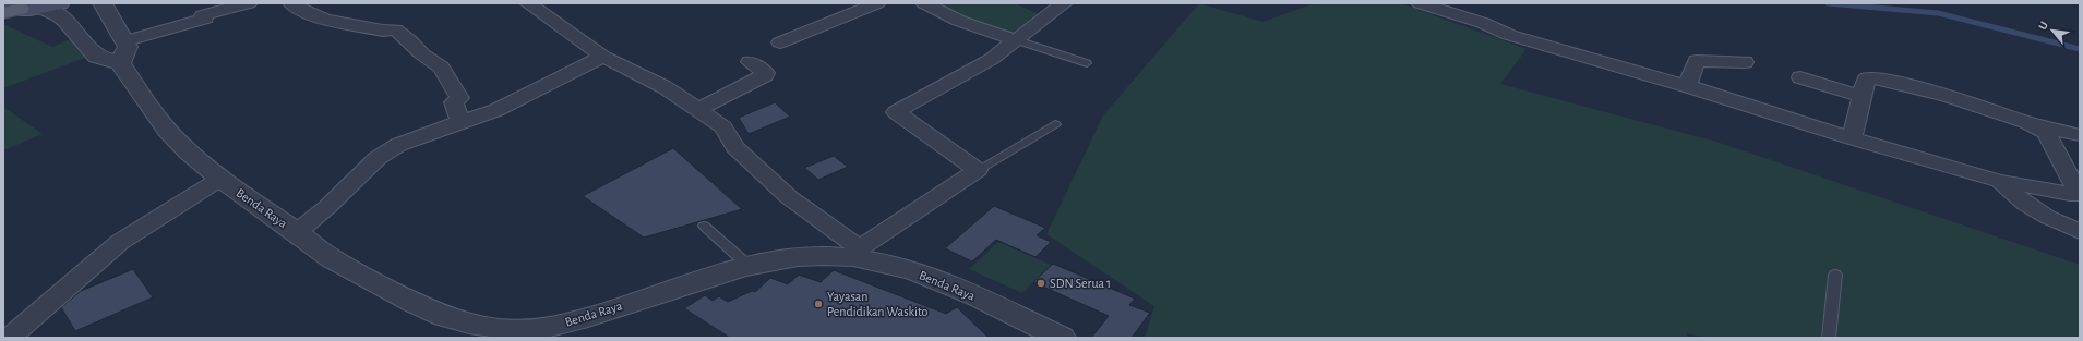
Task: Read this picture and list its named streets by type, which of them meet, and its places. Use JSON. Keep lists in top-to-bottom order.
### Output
{
  "streets": {
    "street": ["Benda Raya"]
  },
  "places": ["SDN Serua 1", "Yayasan Pendidikan Waskito"],
  "north": "top left"
}
